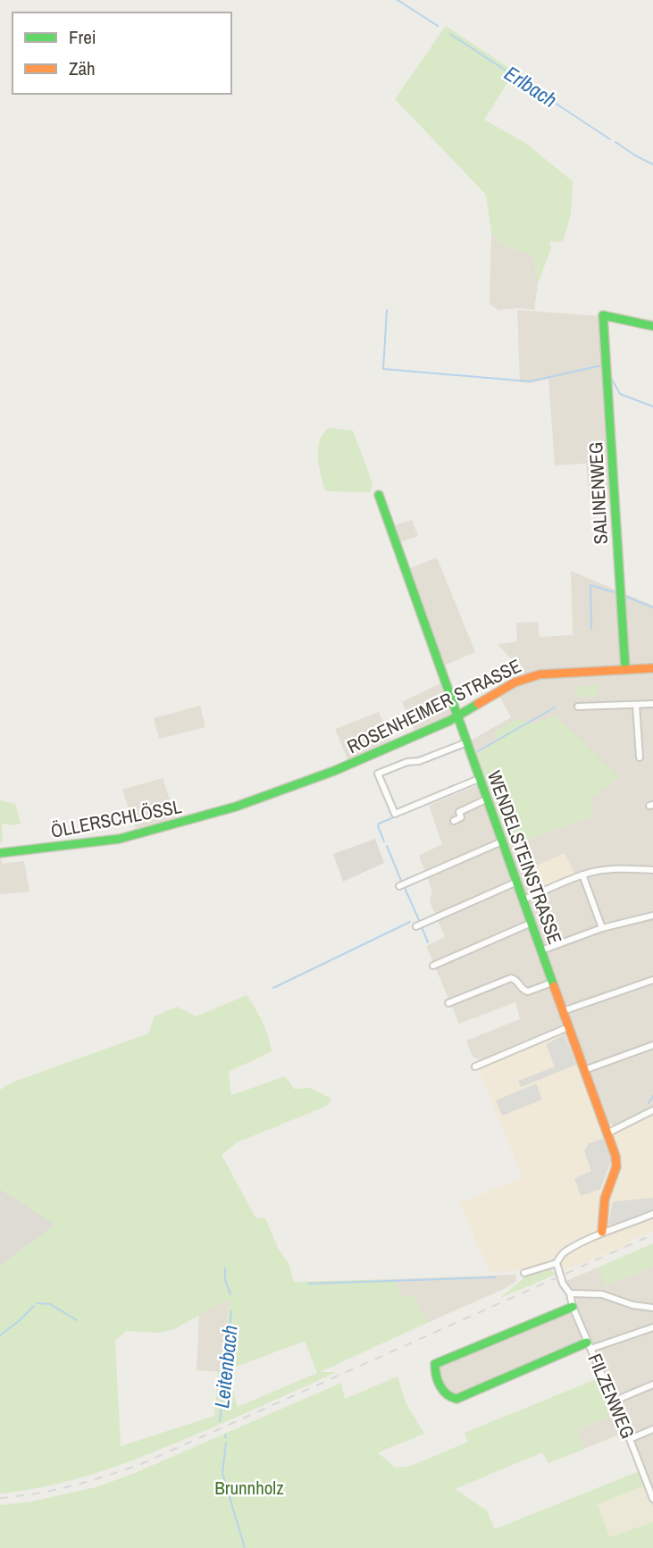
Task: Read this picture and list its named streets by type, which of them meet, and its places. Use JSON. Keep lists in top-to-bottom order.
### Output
{
  "streets": {
    "street": [
      "SALINENWEG",
      "ROSENHEIMER STRASSE",
      "ÖLLERSCHLÖSSL",
      "WENDELSTEINSTRASSE",
      "FILZENWEG"
    ]
  },
  "crossings": [
    ["SALINENWEG", "ROSENHEIMER STRASSE"],
    ["ROSENHEIMER STRASSE", "ÖLLERSCHLÖSSL"],
    ["ROSENHEIMER STRASSE", "WENDELSTEINSTRASSE"]
  ],
  "water": ["Erlbach", "Leitenbach"],
  "parks": ["Brunnholz"],
  "legend": ["Frei", "Zäh"]
}
